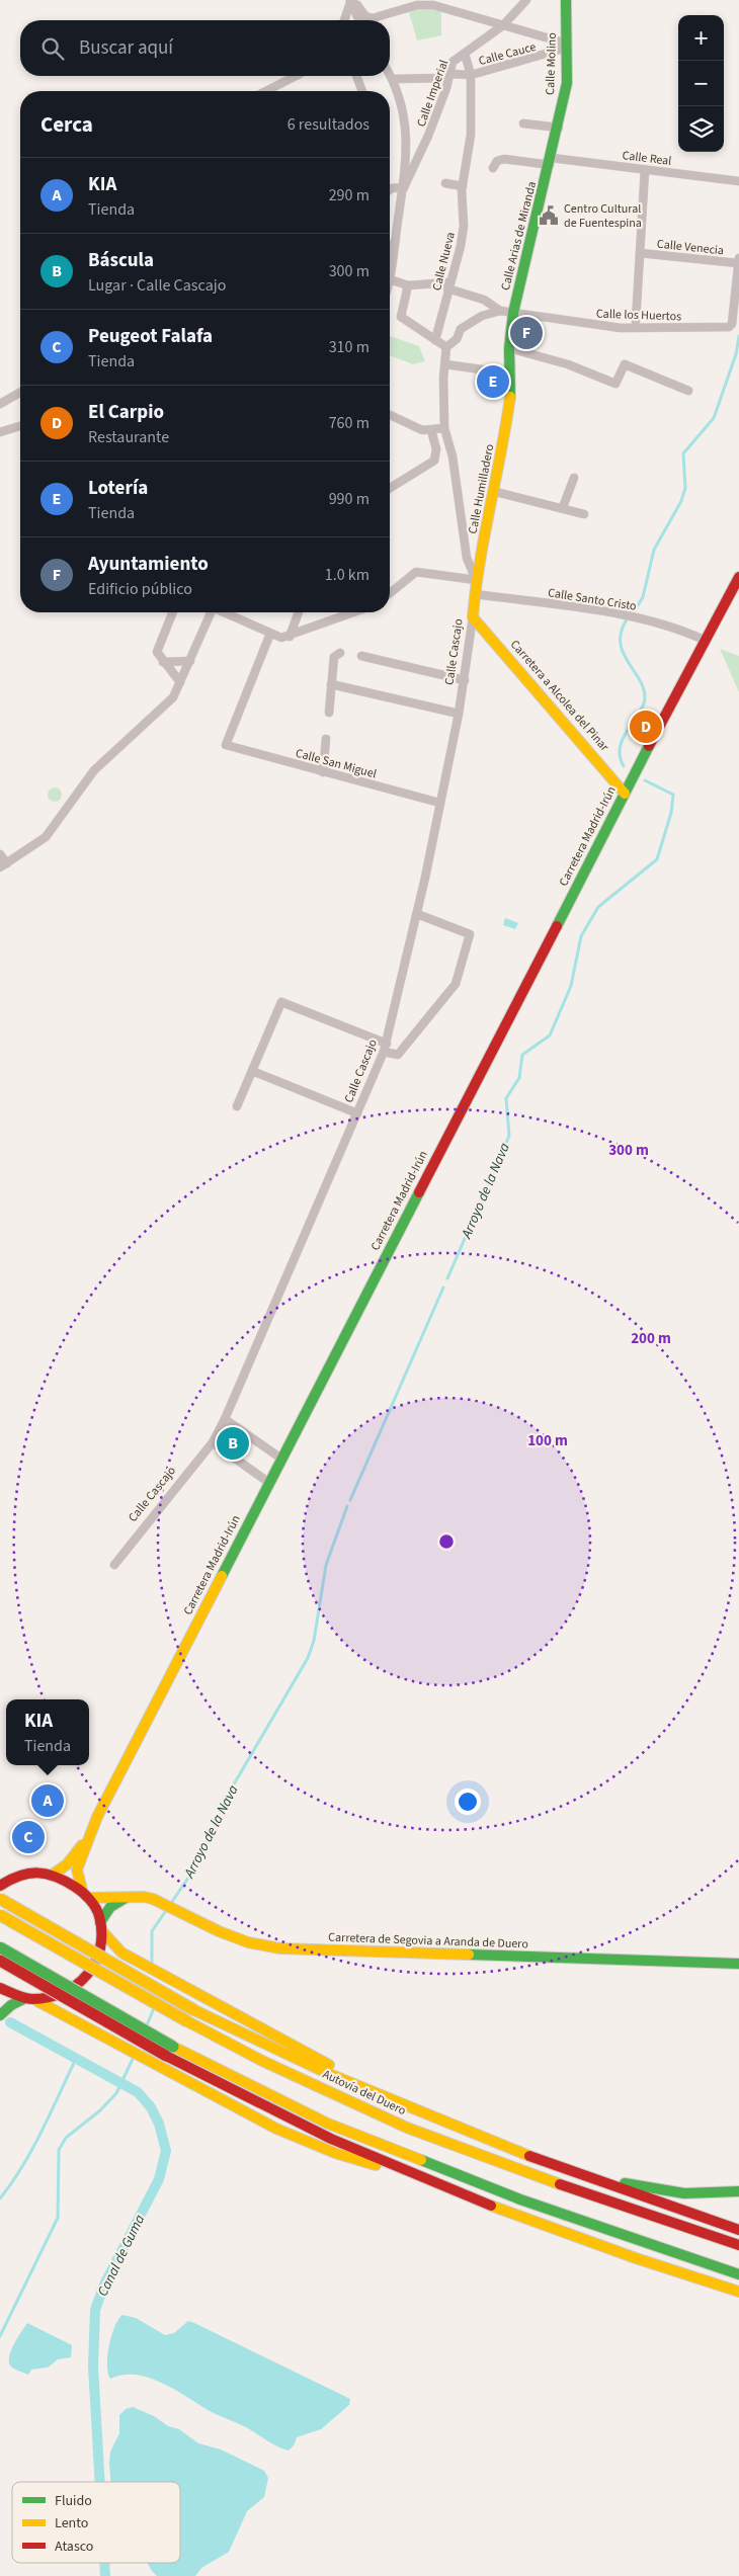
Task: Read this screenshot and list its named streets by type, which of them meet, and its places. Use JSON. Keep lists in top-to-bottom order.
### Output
{
  "streets": {
    "main road": [
      "Calle Molino",
      "Calle Arias de Miranda",
      "Calle Humilladero",
      "Calle Cascajo",
      "Carretera a Alcolea del Pinar",
      "Carretera Madrid-Irún",
      "Carretera de Segovia a Aranda de Duero",
      "Autovía del Duero"
    ],
    "street": [
      "Calle Cauce",
      "Calle Imperial",
      "Calle Real",
      "Calle Venecia",
      "Calle Nueva",
      "Calle los Huertos",
      "Calle Santo Cristo",
      "Calle San Miguel"
    ]
  },
  "crossings": [
    ["Calle Cauce", "Calle Molino"],
    ["Calle Cauce", "Calle Imperial"],
    ["Calle Cauce", "Calle Nueva"],
    ["Calle Molino", "Calle Real"],
    ["Calle Molino", "Calle Arias de Miranda"],
    ["Calle Imperial", "Calle Nueva"],
    ["Calle Real", "Calle Arias de Miranda"],
    ["Calle Arias de Miranda", "Calle los Huertos"],
    ["Calle Arias de Miranda", "Calle Humilladero"],
    ["Calle Venecia", "Calle los Huertos"],
    ["Calle Humilladero", "Calle Santo Cristo"],
    ["Calle Humilladero", "Calle Cascajo"],
    ["Calle Santo Cristo", "Calle Cascajo"],
    ["Calle Santo Cristo", "Carretera Madrid-Irún"],
    ["Calle Cascajo", "Carretera a Alcolea del Pinar"],
    ["Calle Cascajo", "Calle San Miguel"],
    ["Carretera a Alcolea del Pinar", "Carretera Madrid-Irún"],
    ["Carretera Madrid-Irún", "Carretera de Segovia a Aranda de Duero"]
  ],
  "water": ["Arroyo de la Nava", "Canal de Guma"],
  "places": {
    "public building": ["Centro Cultural de Fuentespina"]
  },
  "legend": ["Fluido", "Lento", "Atasco"],
  "page": {
    "map_buttons": ["+", "−"],
    "search": "Buscar aquí",
    "heading": ["Cerca", "6 resultados"],
    "list": [
      {
        "mark": "A",
        "name": "KIA",
        "note": "Tienda",
        "value": "290 m"
      },
      {
        "mark": "B",
        "name": "Báscula",
        "note": "Lugar · Calle Cascajo",
        "value": "300 m"
      },
      {
        "mark": "C",
        "name": "Peugeot Falafa",
        "note": "Tienda",
        "value": "310 m"
      },
      {
        "mark": "D",
        "name": "El Carpio",
        "note": "Restaurante",
        "value": "760 m"
      },
      {
        "mark": "E",
        "name": "Lotería",
        "note": "Tienda",
        "value": "990 m"
      },
      {
        "mark": "F",
        "name": "Ayuntamiento",
        "note": "Edificio público",
        "value": "1.0 km"
      }
    ],
    "pins": [
      "F",
      "E",
      "D",
      "B",
      "A",
      "C"
    ],
    "popup": ["KIA", "Tienda"]
  },
  "rings": ["300 m", "200 m", "100 m"]
}
